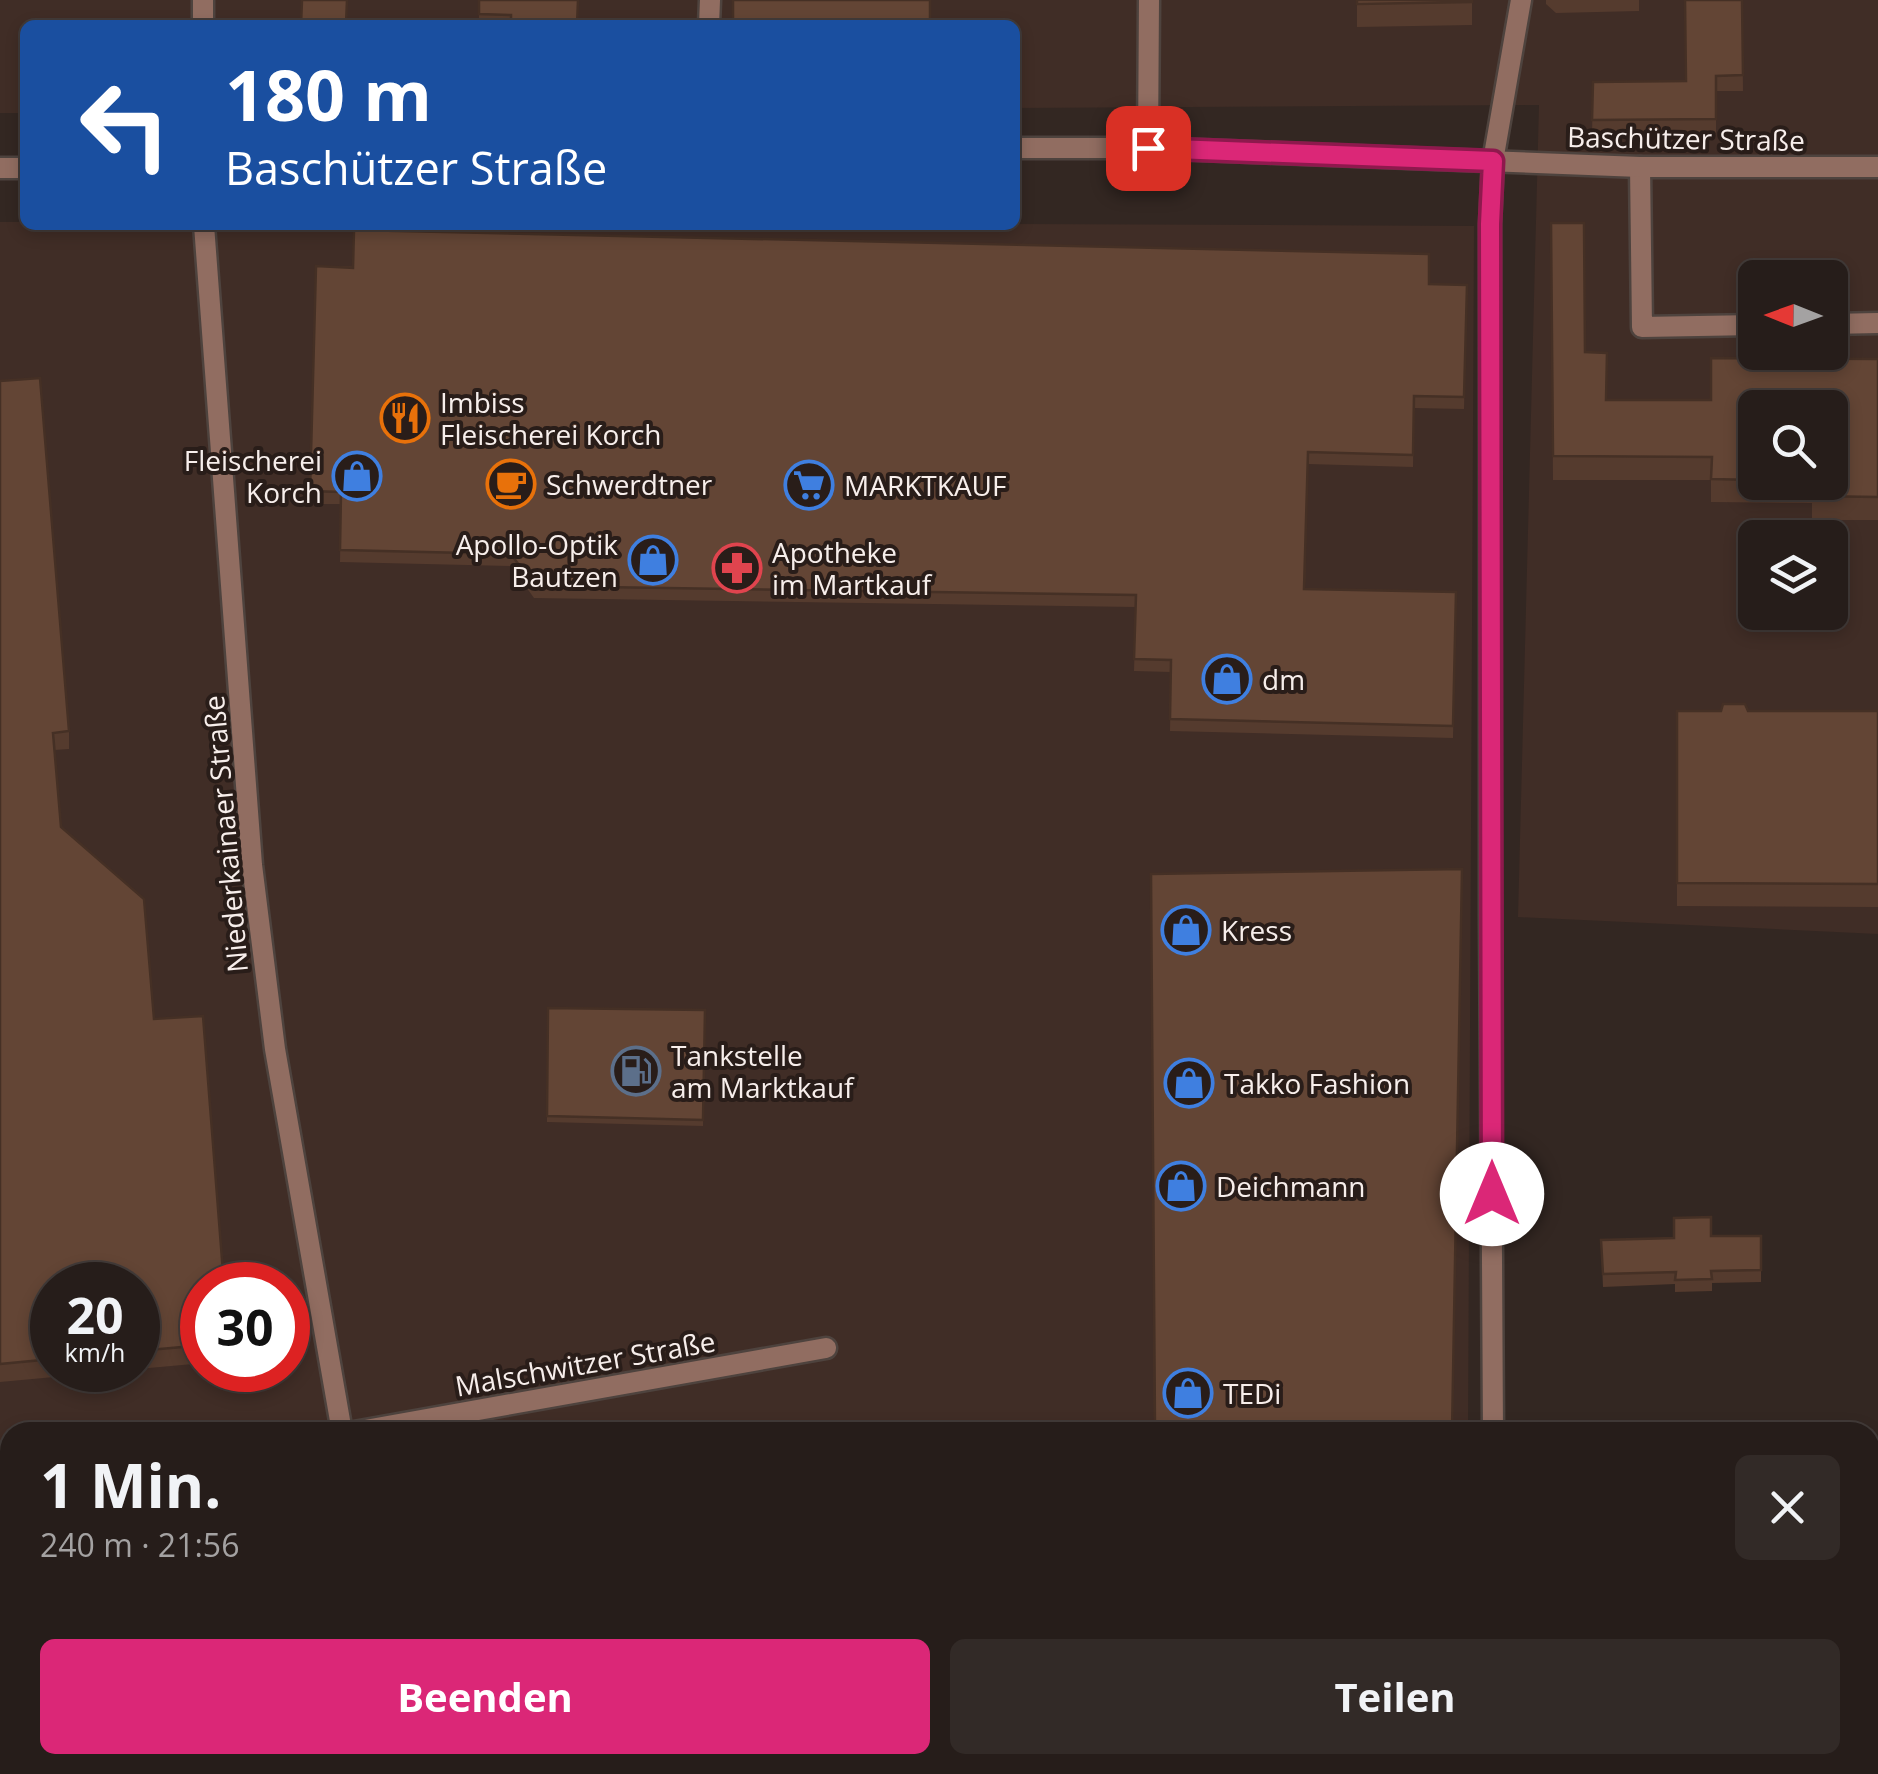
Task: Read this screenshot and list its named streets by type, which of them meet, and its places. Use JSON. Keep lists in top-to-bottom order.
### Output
{
  "streets": {
    "street": ["Baschützer Straße", "Niederkainaer Straße", "Malschwitzer Straße"]
  },
  "places": {
    "restaurant": ["Imbiss Fleischerei Korch"],
    "shop": [
      "Fleischerei Korch",
      "Apollo-Optik Bautzen",
      "dm",
      "Kress",
      "Takko Fashion",
      "Deichmann",
      "TEDi"
    ],
    "cafe": ["Schwerdtner"],
    "supermarket": ["MARKTKAUF"],
    "pharmacy": ["Apotheke im Martkauf"],
    "fuel station": ["Tankstelle am Marktkauf"]
  },
  "north": "left",
  "page": {
    "turn": ["180 m", "Baschützer Straße"],
    "speed": "20 km/h",
    "limit": "30",
    "heading": ["1 Min.", "240 m · 21:56"],
    "buttons": ["Beenden", "Teilen"]
  }
}
